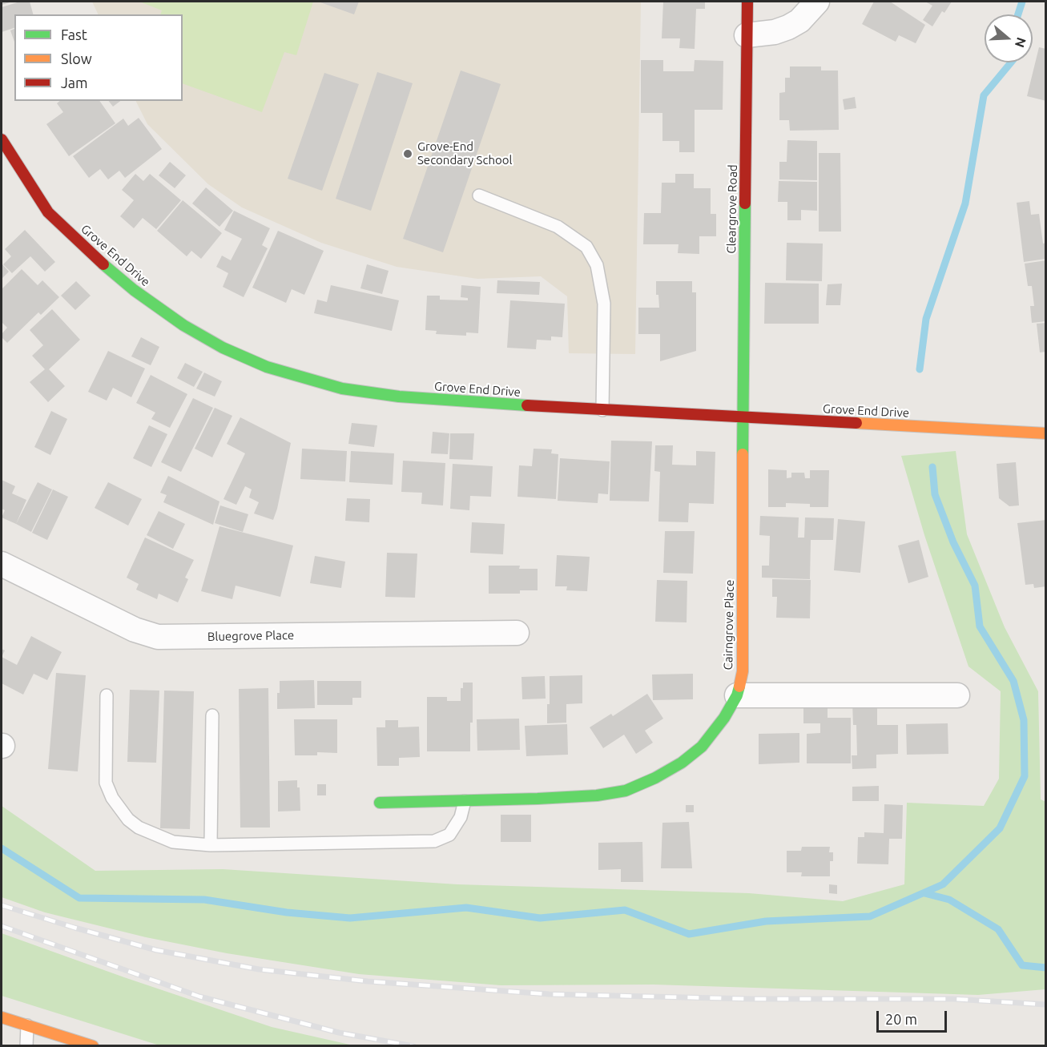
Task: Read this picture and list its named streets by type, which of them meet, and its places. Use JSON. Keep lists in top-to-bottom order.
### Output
{
  "streets": {
    "street": [
      "Cleargrove Road",
      "Grove End Drive",
      "Cairngrove Place",
      "Bluegrove Place"
    ]
  },
  "crossings": [
    ["Cleargrove Road", "Grove End Drive"],
    ["Cleargrove Road", "Cairngrove Place"],
    ["Grove End Drive", "Cairngrove Place"]
  ],
  "places": ["Grove-End Secondary School"],
  "legend": ["Fast", "Slow", "Jam"],
  "scale_bar": "20 m",
  "north": "right"
}
